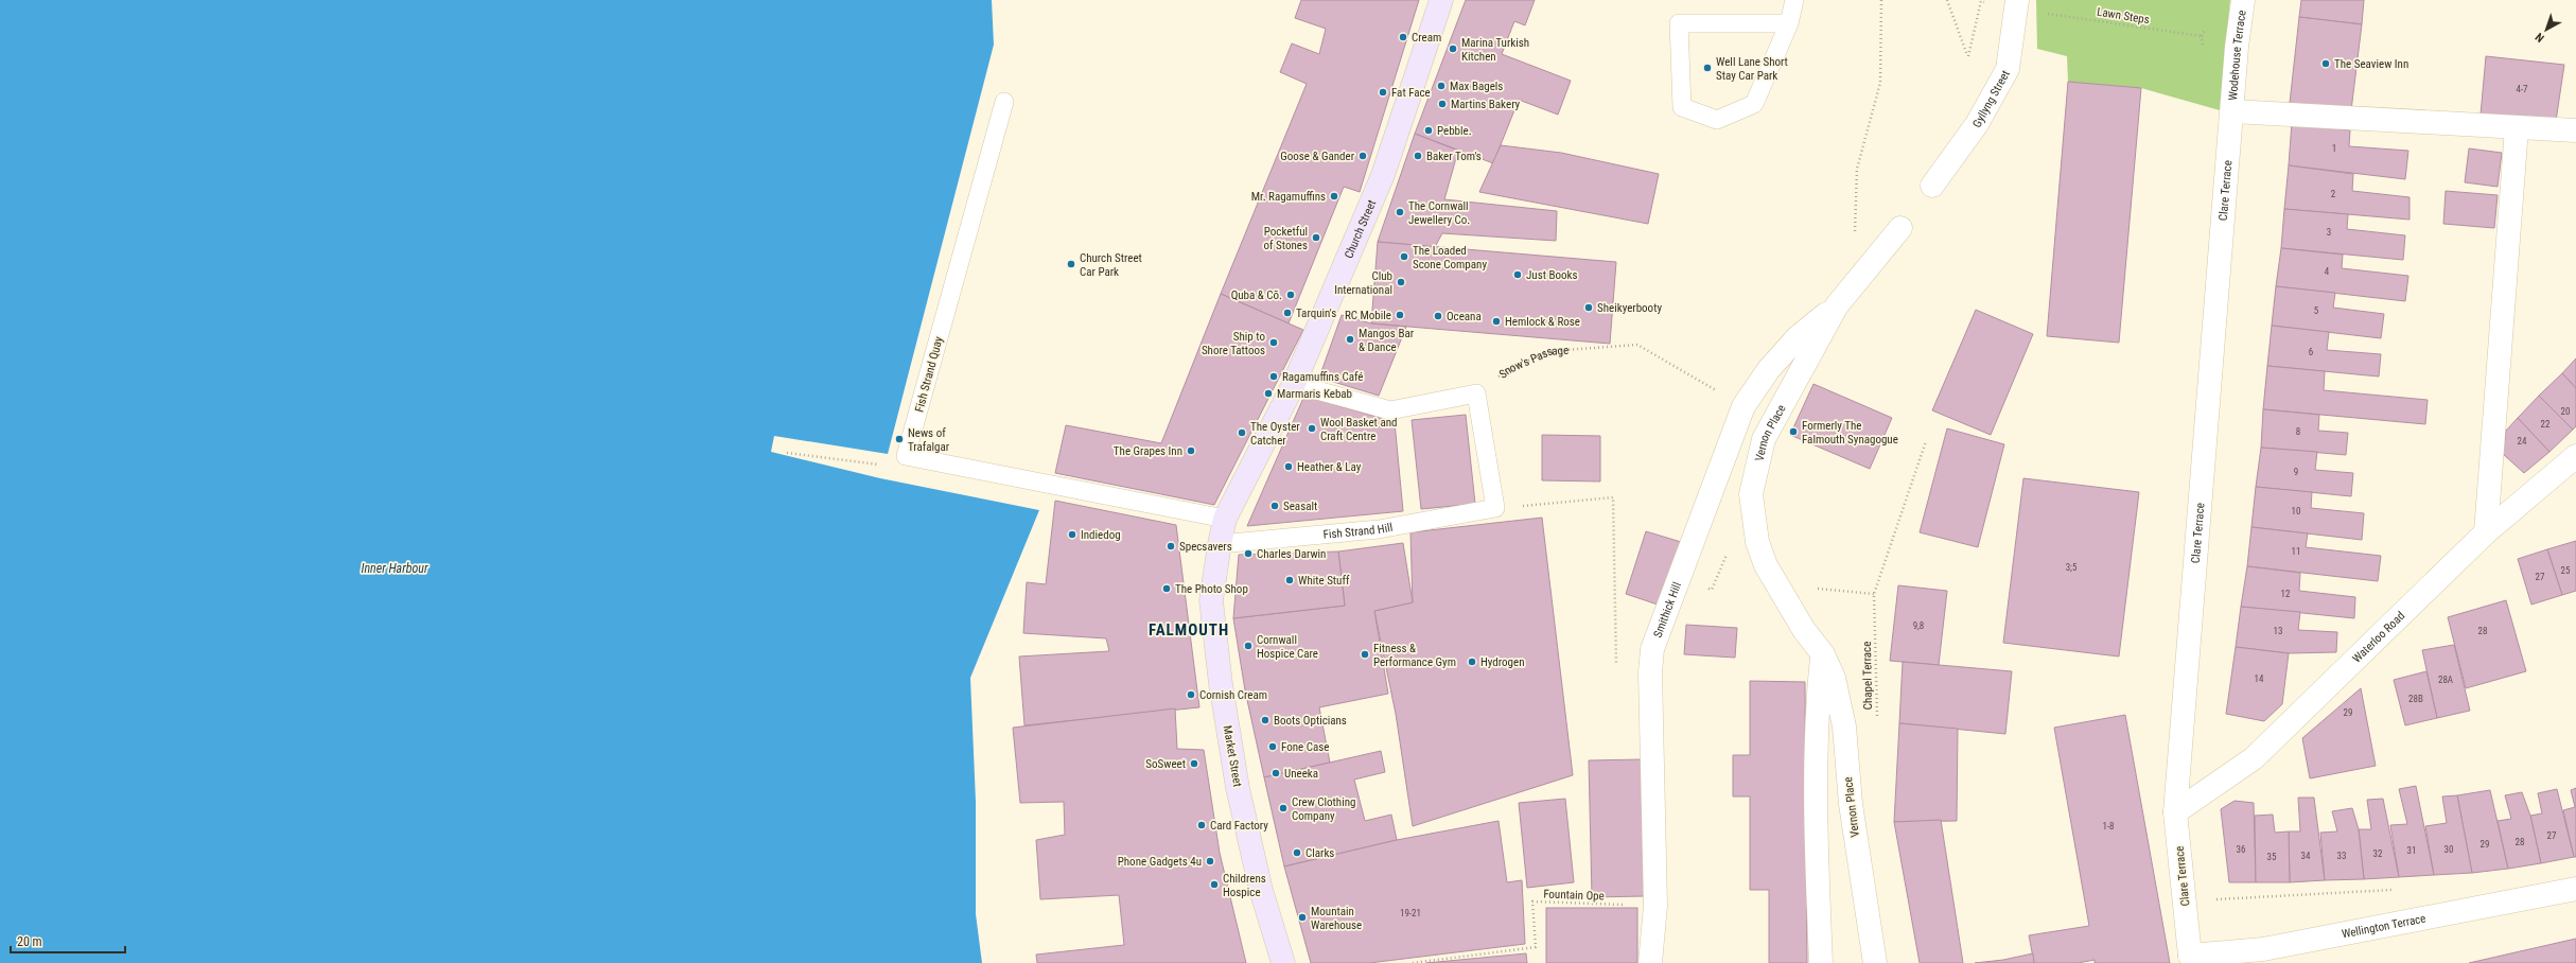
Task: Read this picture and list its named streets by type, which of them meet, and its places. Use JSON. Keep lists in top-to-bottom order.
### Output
{
  "streets": {
    "street": [
      "Wodehouse Terrace",
      "Gyllyng Street",
      "Clare Terrace",
      "Church Street",
      "Vernon Place",
      "Smithick Hill",
      "Waterloo Road",
      "Market Street",
      "Wellington Terrace"
    ],
    "lane": ["Fish Strand Quay", "Fish Strand Hill"],
    "path": [
      "Lawn Steps",
      "Snow's Passage",
      "Chapel Terrace",
      "Fountain Ope"
    ]
  },
  "crossings": [
    ["Lawn Steps", "Gyllyng Street"],
    ["Wodehouse Terrace", "Clare Terrace"],
    ["Clare Terrace", "Waterloo Road"],
    ["Clare Terrace", "Wellington Terrace"],
    ["Church Street", "Fish Strand Hill"],
    ["Church Street", "Market Street"],
    ["Snow's Passage", "Smithick Hill"],
    ["Vernon Place", "Smithick Hill"],
    ["Vernon Place", "Chapel Terrace"],
    ["Fish Strand Hill", "Market Street"],
    ["Smithick Hill", "Fountain Ope"]
  ],
  "districts": ["FALMOUTH"],
  "water": ["Inner Harbour"],
  "places": [
    "Cream",
    "Marina Turkish Kitchen",
    "The Seaview Inn",
    "Well Lane Short Stay Car Park",
    "Max Bagels",
    "Fat Face",
    "Martins Bakery",
    "Pebble.",
    "Goose & Gander",
    "Baker Tom's",
    "Mr. Ragamuffins",
    "The Cornwall Jewellery Co.",
    "Pocketful of Stones",
    "The Loaded Scone Company",
    "Church Street Car Park",
    "Just Books",
    "Club International",
    "Quba & Cõ.",
    "Sheikyerbooty",
    "Tarquin's",
    "RC Mobile",
    "Oceana",
    "Hemlock & Rose",
    "Mangos Bar & Dance",
    "Ship to Shore Tattoos",
    "Ragamuffins Café",
    "Marmaris Kebab",
    "Wool Basket and Craft Centre",
    "Formerly The Falmouth Synagogue",
    "The Oyster Catcher",
    "News of Trafalgar",
    "The Grapes Inn",
    "Heather & Lay",
    "Seasalt",
    "Indiedog",
    "Specsavers",
    "Charles Darwin",
    "White Stuff",
    "The Photo Shop",
    "Cornwall Hospice Care",
    "Fitness & Performance Gym",
    "Hydrogen",
    "Cornish Cream",
    "Boots Opticians",
    "Fone Case",
    "SoSweet",
    "Uneeka",
    "Crew Clothing Company",
    "Card Factory",
    "Clarks",
    "Phone Gadgets 4u",
    "Childrens Hospice",
    "Mountain Warehouse"
  ],
  "house_numbers": [
    "4-7",
    "1",
    "2",
    "3",
    "4",
    "5",
    "6",
    "20",
    "22",
    "8",
    "24",
    "9",
    "10",
    "11",
    "3;5",
    "25",
    "27",
    "12",
    "9,8",
    "13",
    "28",
    "14",
    "28A",
    "28B",
    "29",
    "1-8",
    "27",
    "28",
    "29",
    "36",
    "30",
    "31",
    "32",
    "34",
    "33",
    "35",
    "19-21"
  ],
  "scale_bar": "20 m",
  "north": "bottom left"
}
